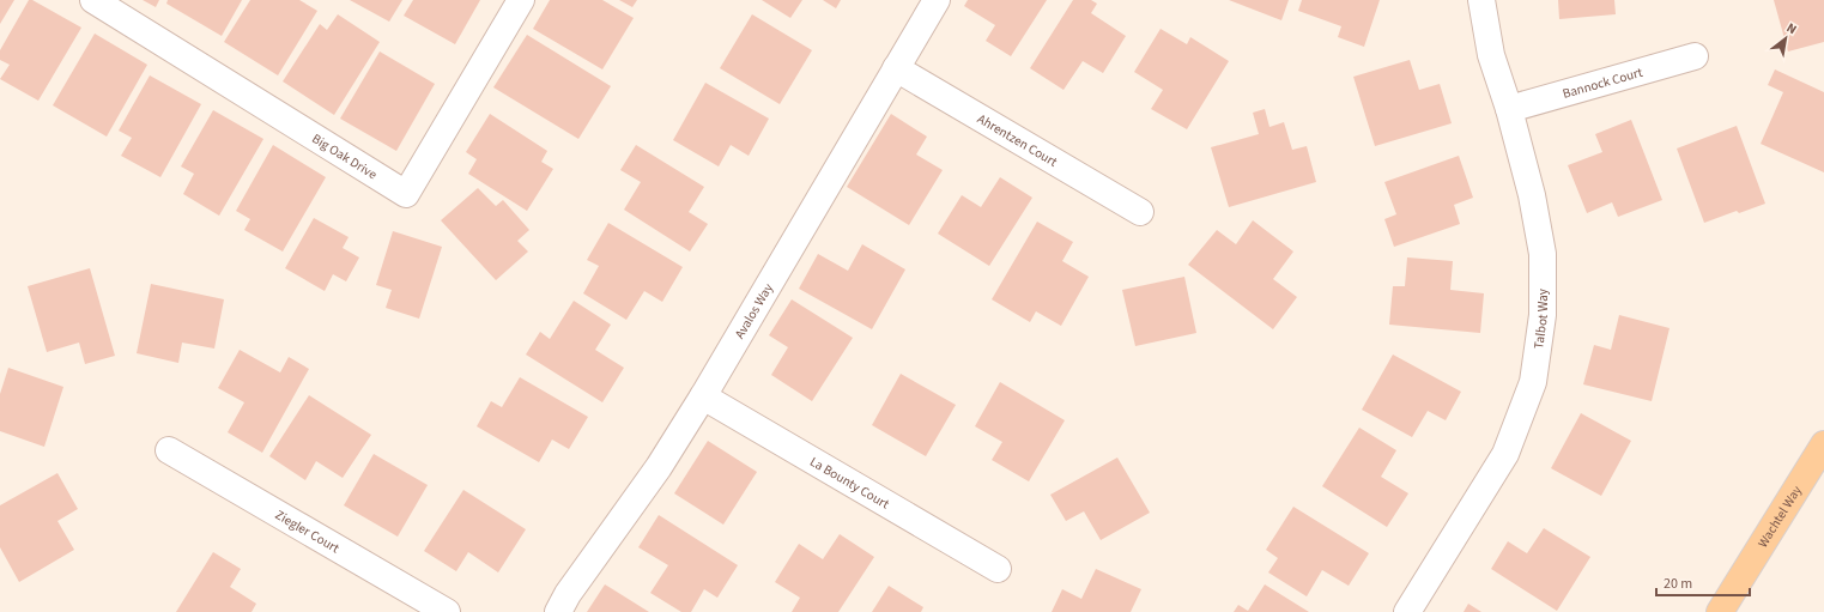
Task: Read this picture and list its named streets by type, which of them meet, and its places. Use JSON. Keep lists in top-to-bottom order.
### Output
{
  "streets": {
    "main road": ["Wachtel Way"],
    "street": [
      "Bannock Court",
      "Ahrentzen Court",
      "Big Oak Drive",
      "Avalos Way",
      "Talbot Way",
      "La Bounty Court",
      "Ziegler Court"
    ]
  },
  "crossings": [
    ["Bannock Court", "Talbot Way"],
    ["Ahrentzen Court", "Avalos Way"],
    ["Avalos Way", "La Bounty Court"]
  ],
  "scale_bar": "20 m",
  "north": "top right"
}
